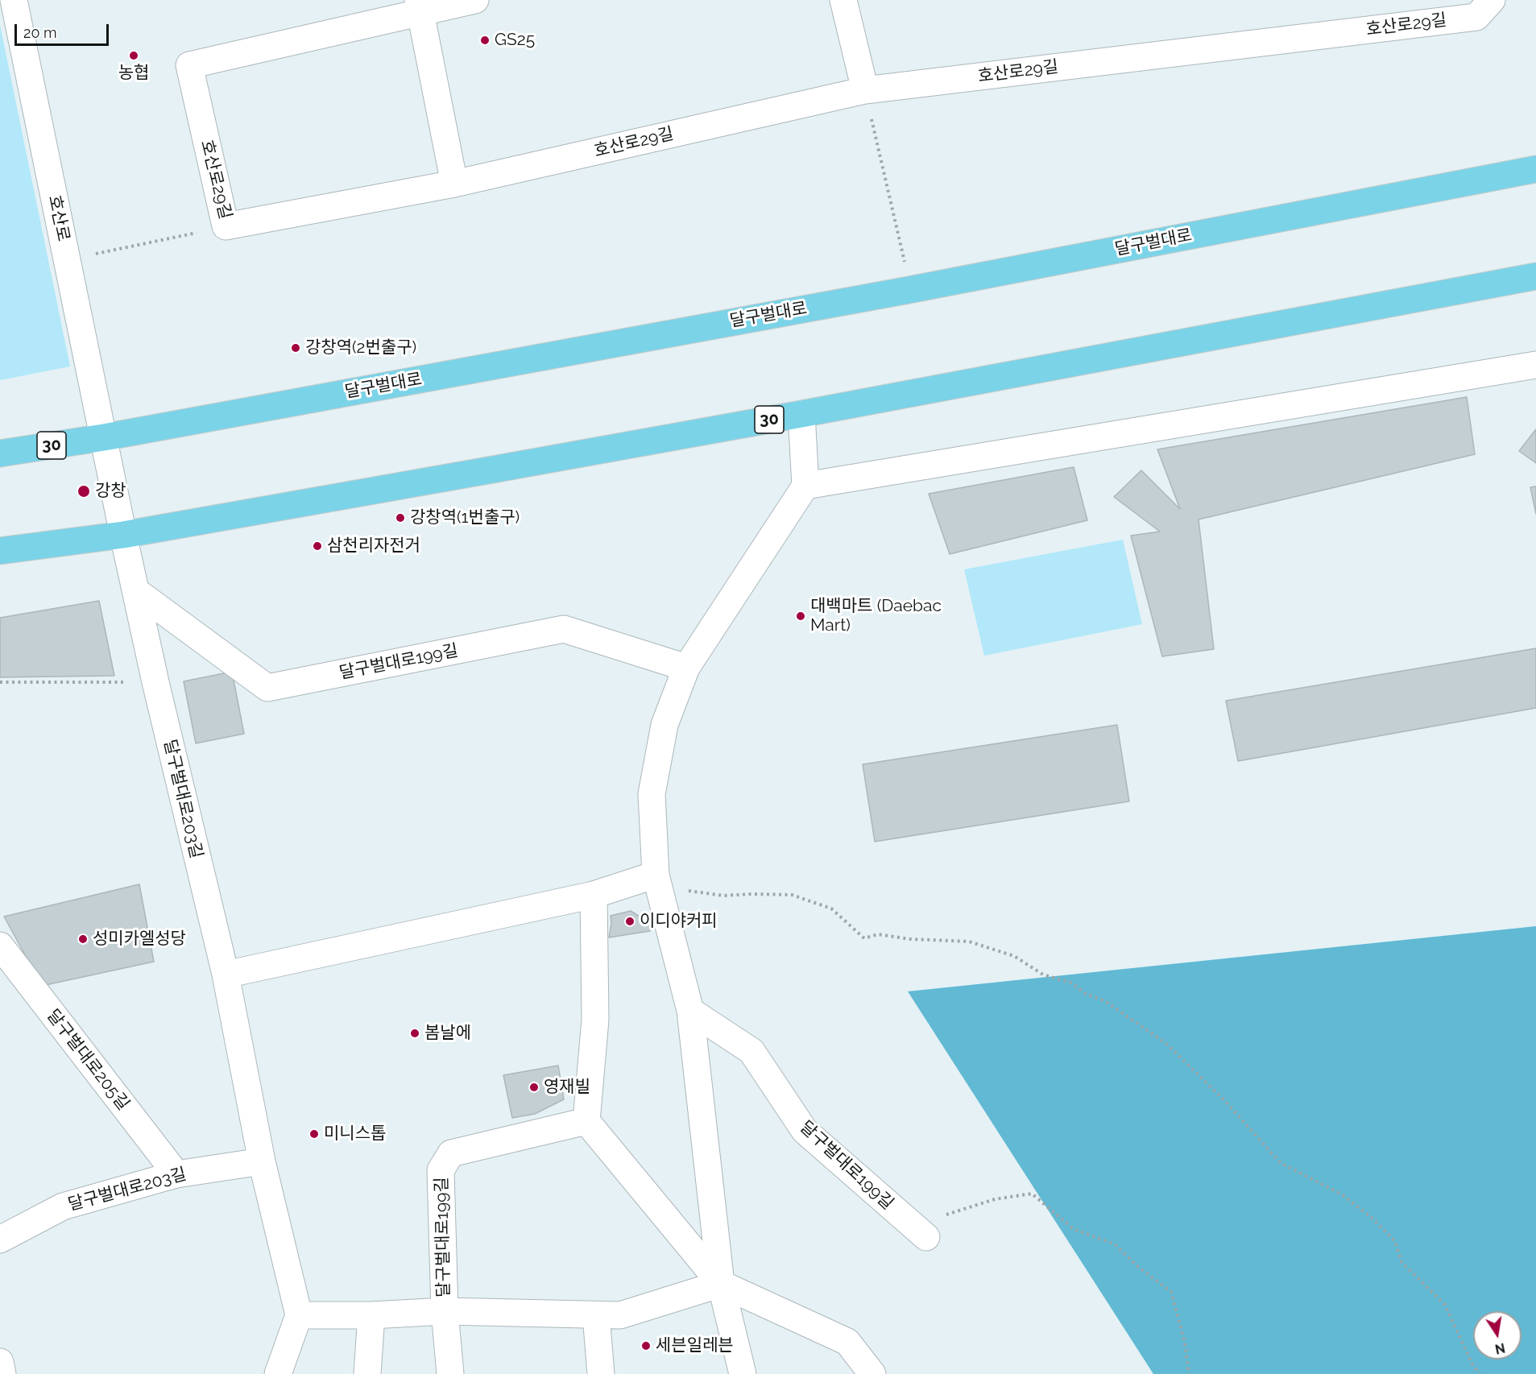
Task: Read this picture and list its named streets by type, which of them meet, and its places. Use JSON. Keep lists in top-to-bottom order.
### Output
{
  "streets": {
    "main road": ["달구벌대로", "30"],
    "street": [
      "호산로29길",
      "호산로",
      "달구벌대로199길",
      "달구벌대로203길",
      "달구벌대로205길"
    ]
  },
  "crossings": [
    ["호산로", "달구벌대로"],
    ["호산로", "달구벌대로203길"],
    ["달구벌대로", "달구벌대로203길"],
    ["30", "달구벌대로203길"],
    ["달구벌대로199길", "달구벌대로203길"],
    ["달구벌대로203길", "달구벌대로205길"]
  ],
  "places": [
    "GS25",
    "농협",
    "강창역(2번출구)",
    "강창",
    "강창역(1번출구)",
    "삼천리자전거",
    "대백마트 (Daebac Mart)",
    "이디야커피",
    "성미카엘성당",
    "봄날에",
    "영재빌",
    "미니스톱",
    "세븐일레븐"
  ],
  "scale_bar": "20 m",
  "north": "bottom"
}
